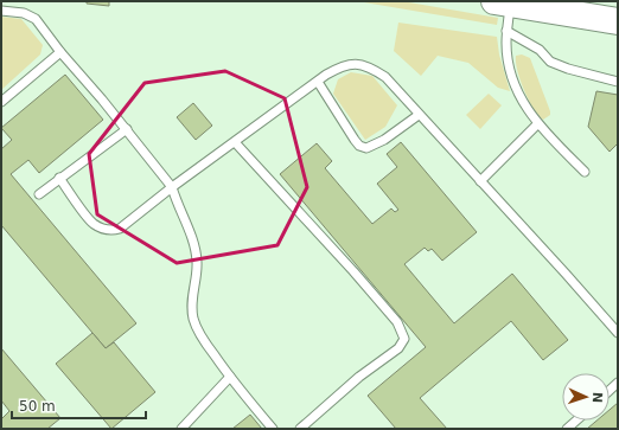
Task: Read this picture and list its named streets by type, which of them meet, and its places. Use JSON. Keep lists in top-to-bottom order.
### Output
{
  "scale_bar": "50 m",
  "north": "right"
}
